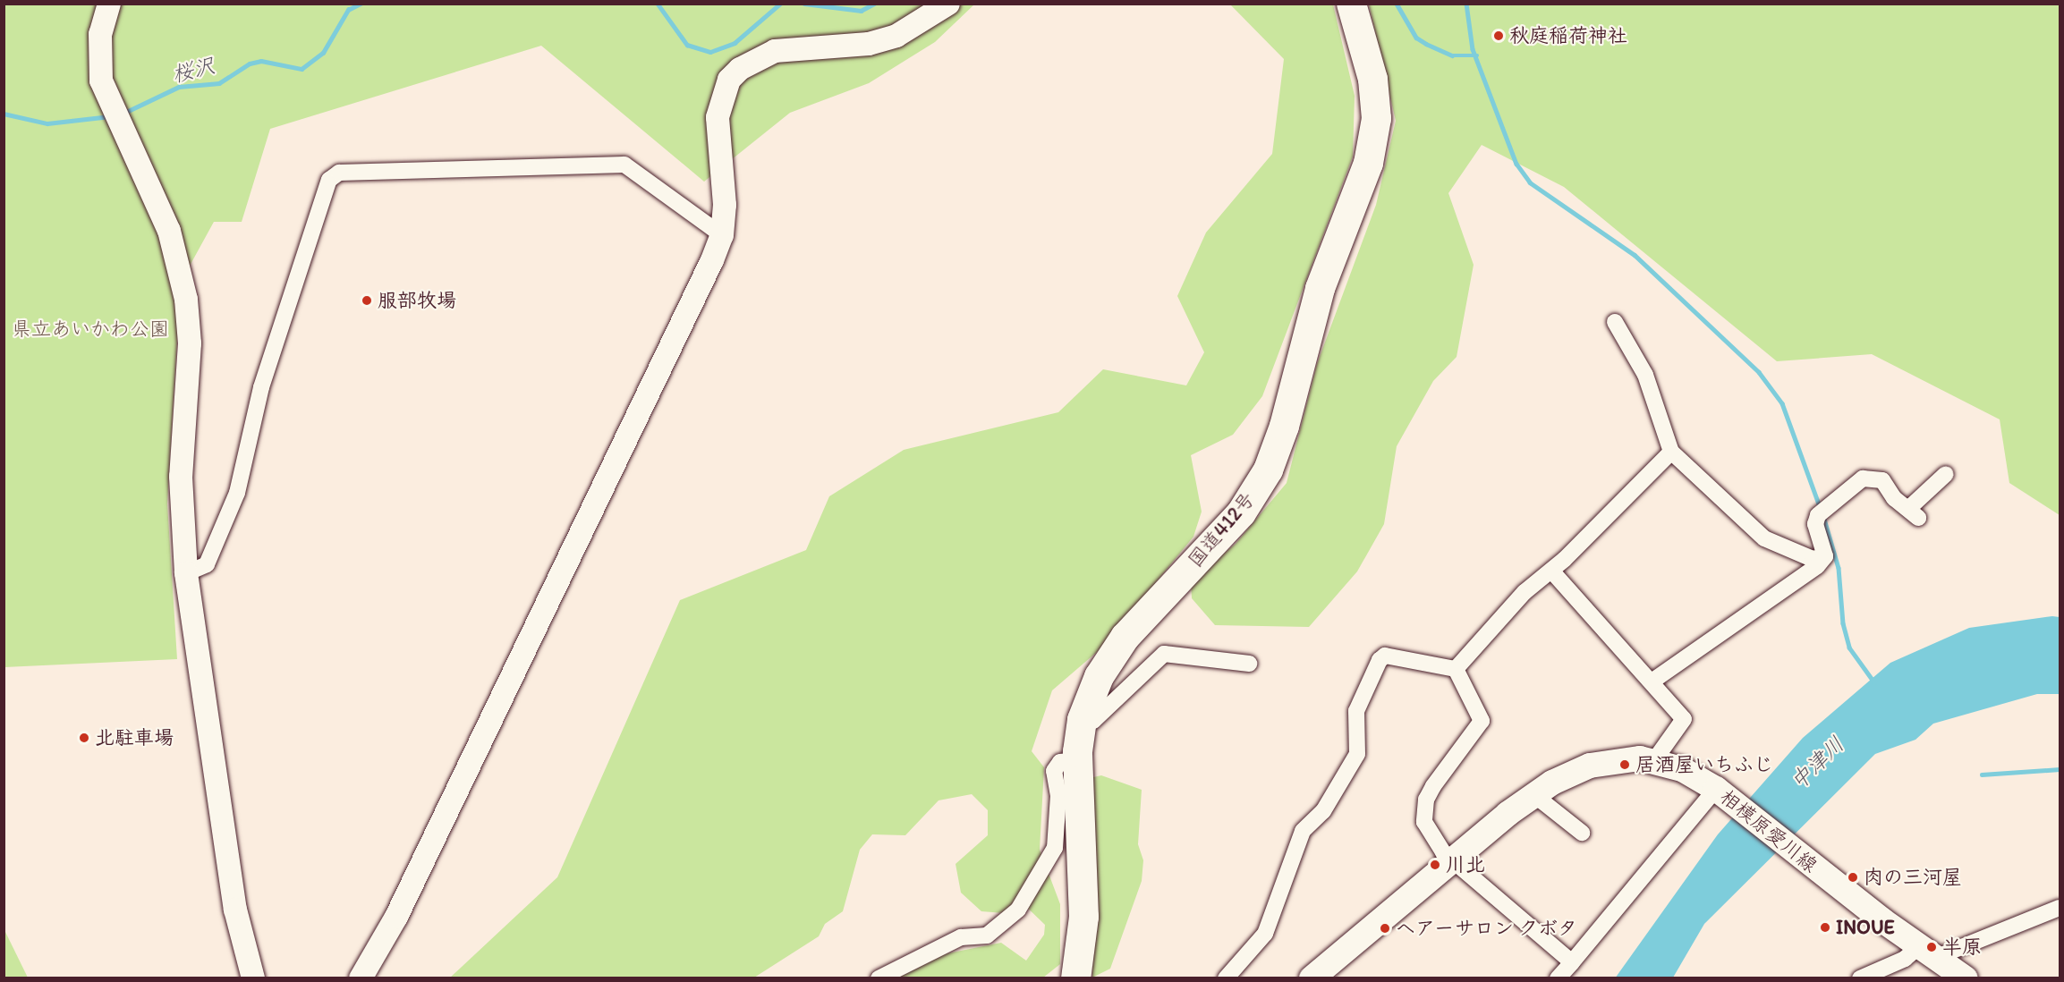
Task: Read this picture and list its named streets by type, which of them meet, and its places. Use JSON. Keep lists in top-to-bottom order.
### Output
{
  "streets": {
    "highway": ["国道412号"],
    "main road": ["相模原愛川線"]
  },
  "water": ["桜沢", "中津川"],
  "parks": ["県立あいかわ公園"],
  "places": [
    "秋庭稲荷神社",
    "服部牧場",
    "北駐車場",
    "居酒屋いちふじ",
    "川北",
    "肉の三河屋",
    "INOUE",
    "ヘアーサロン クボタ",
    "半原"
  ]
}
